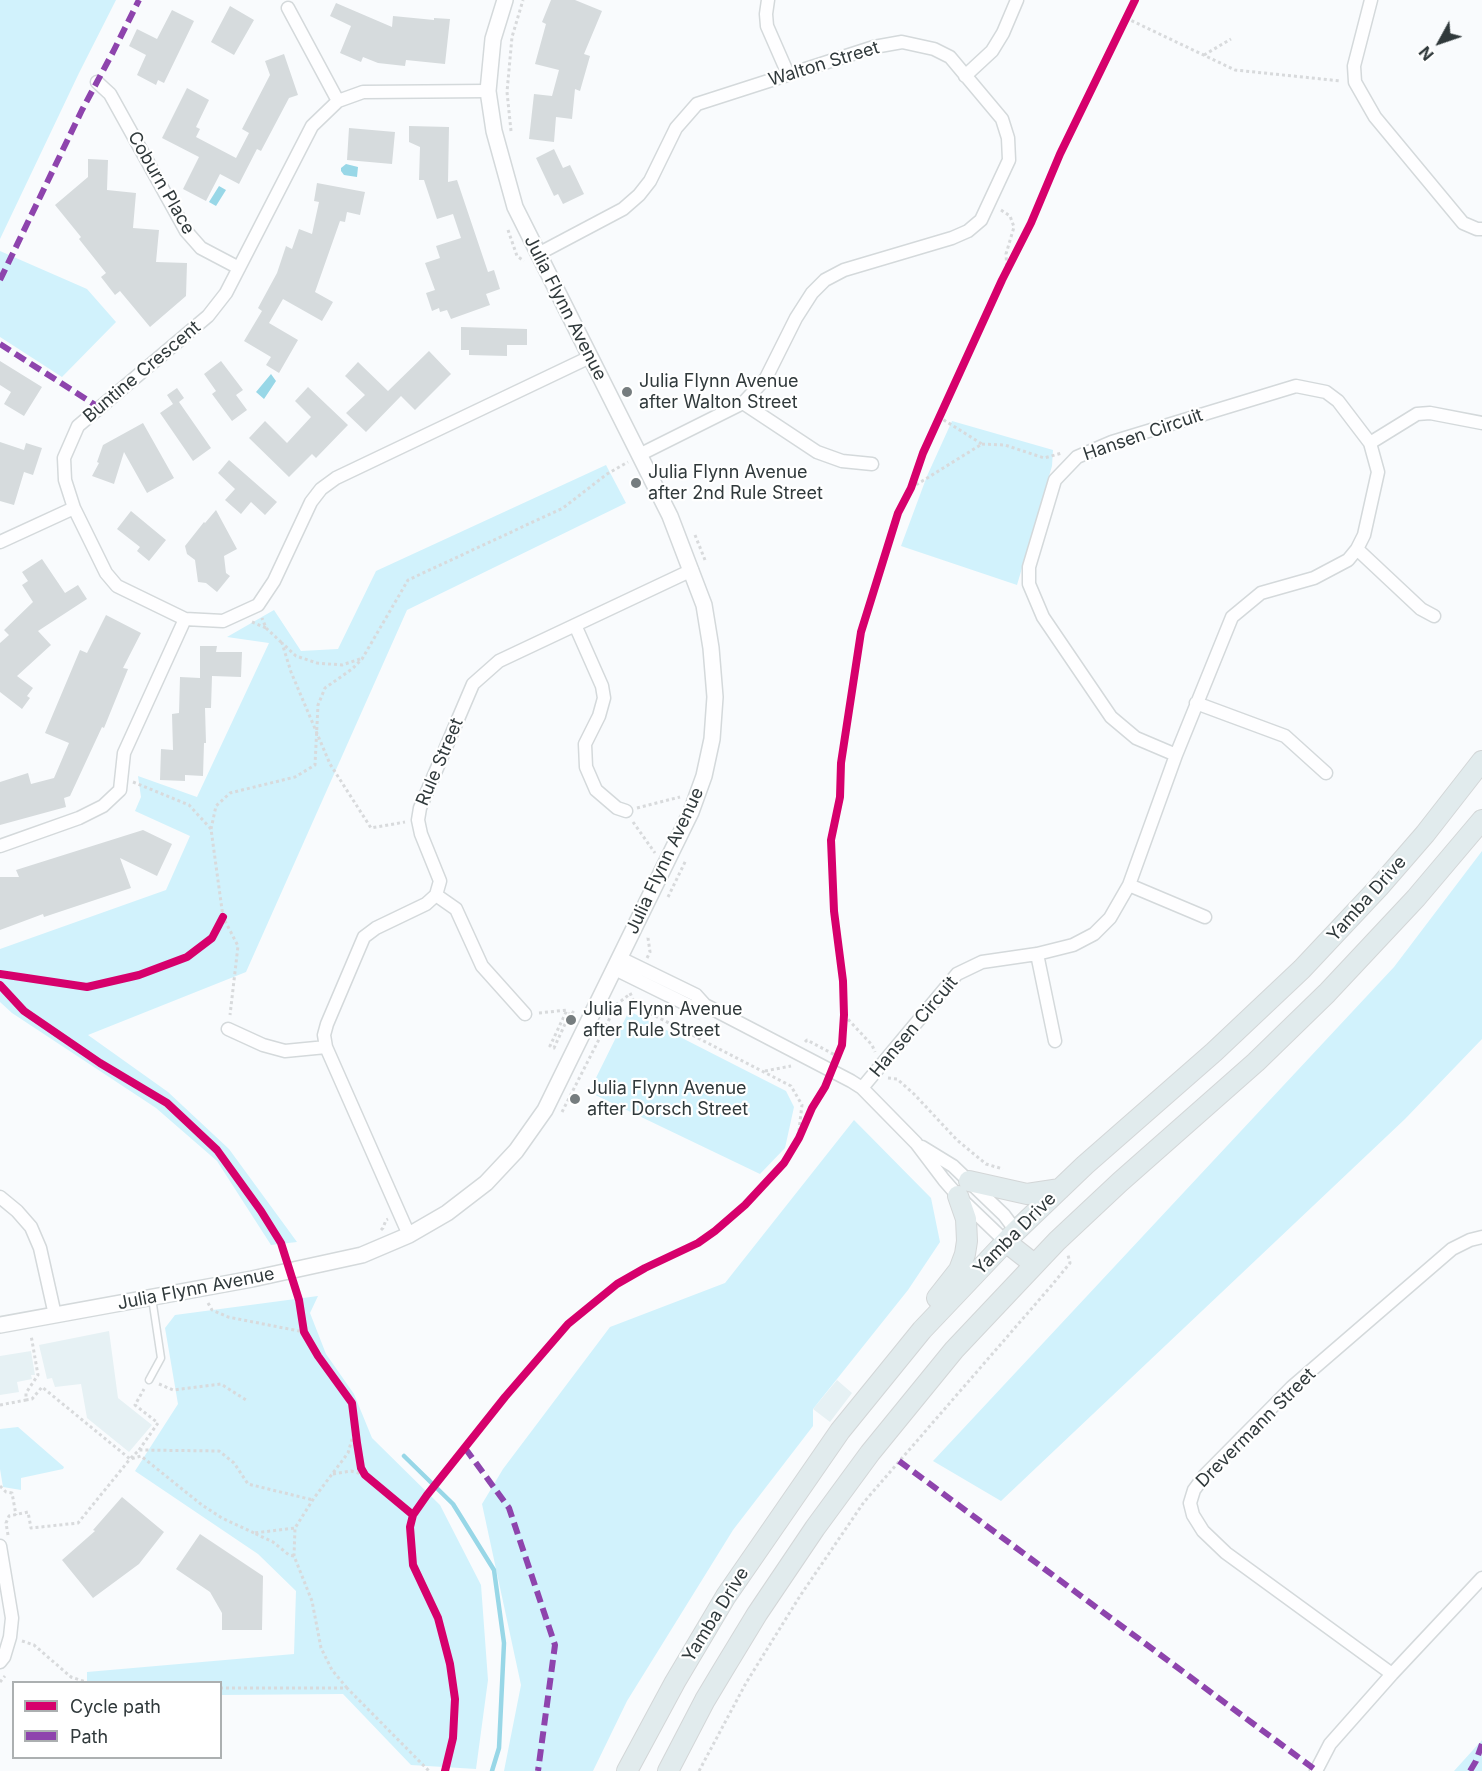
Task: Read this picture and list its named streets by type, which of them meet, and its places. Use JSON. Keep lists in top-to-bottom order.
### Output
{
  "streets": {
    "main road": ["Yamba Drive"],
    "street": [
      "Walton Street",
      "Coburn Place",
      "Julia Flynn Avenue",
      "Buntine Crescent",
      "Hansen Circuit",
      "Rule Street",
      "Drevermann Street"
    ]
  },
  "crossings": [
    ["Walton Street", "Julia Flynn Avenue"],
    ["Coburn Place", "Buntine Crescent"],
    ["Julia Flynn Avenue", "Buntine Crescent"],
    ["Julia Flynn Avenue", "Rule Street"]
  ],
  "places": [
    "Julia Flynn Avenue after Walton Street",
    "Julia Flynn Avenue after 2nd Rule Street",
    "Julia Flynn Avenue after Rule Street",
    "Julia Flynn Avenue after Dorsch Street"
  ],
  "legend": ["Cycle path", "Path"],
  "north": "bottom left"
}
